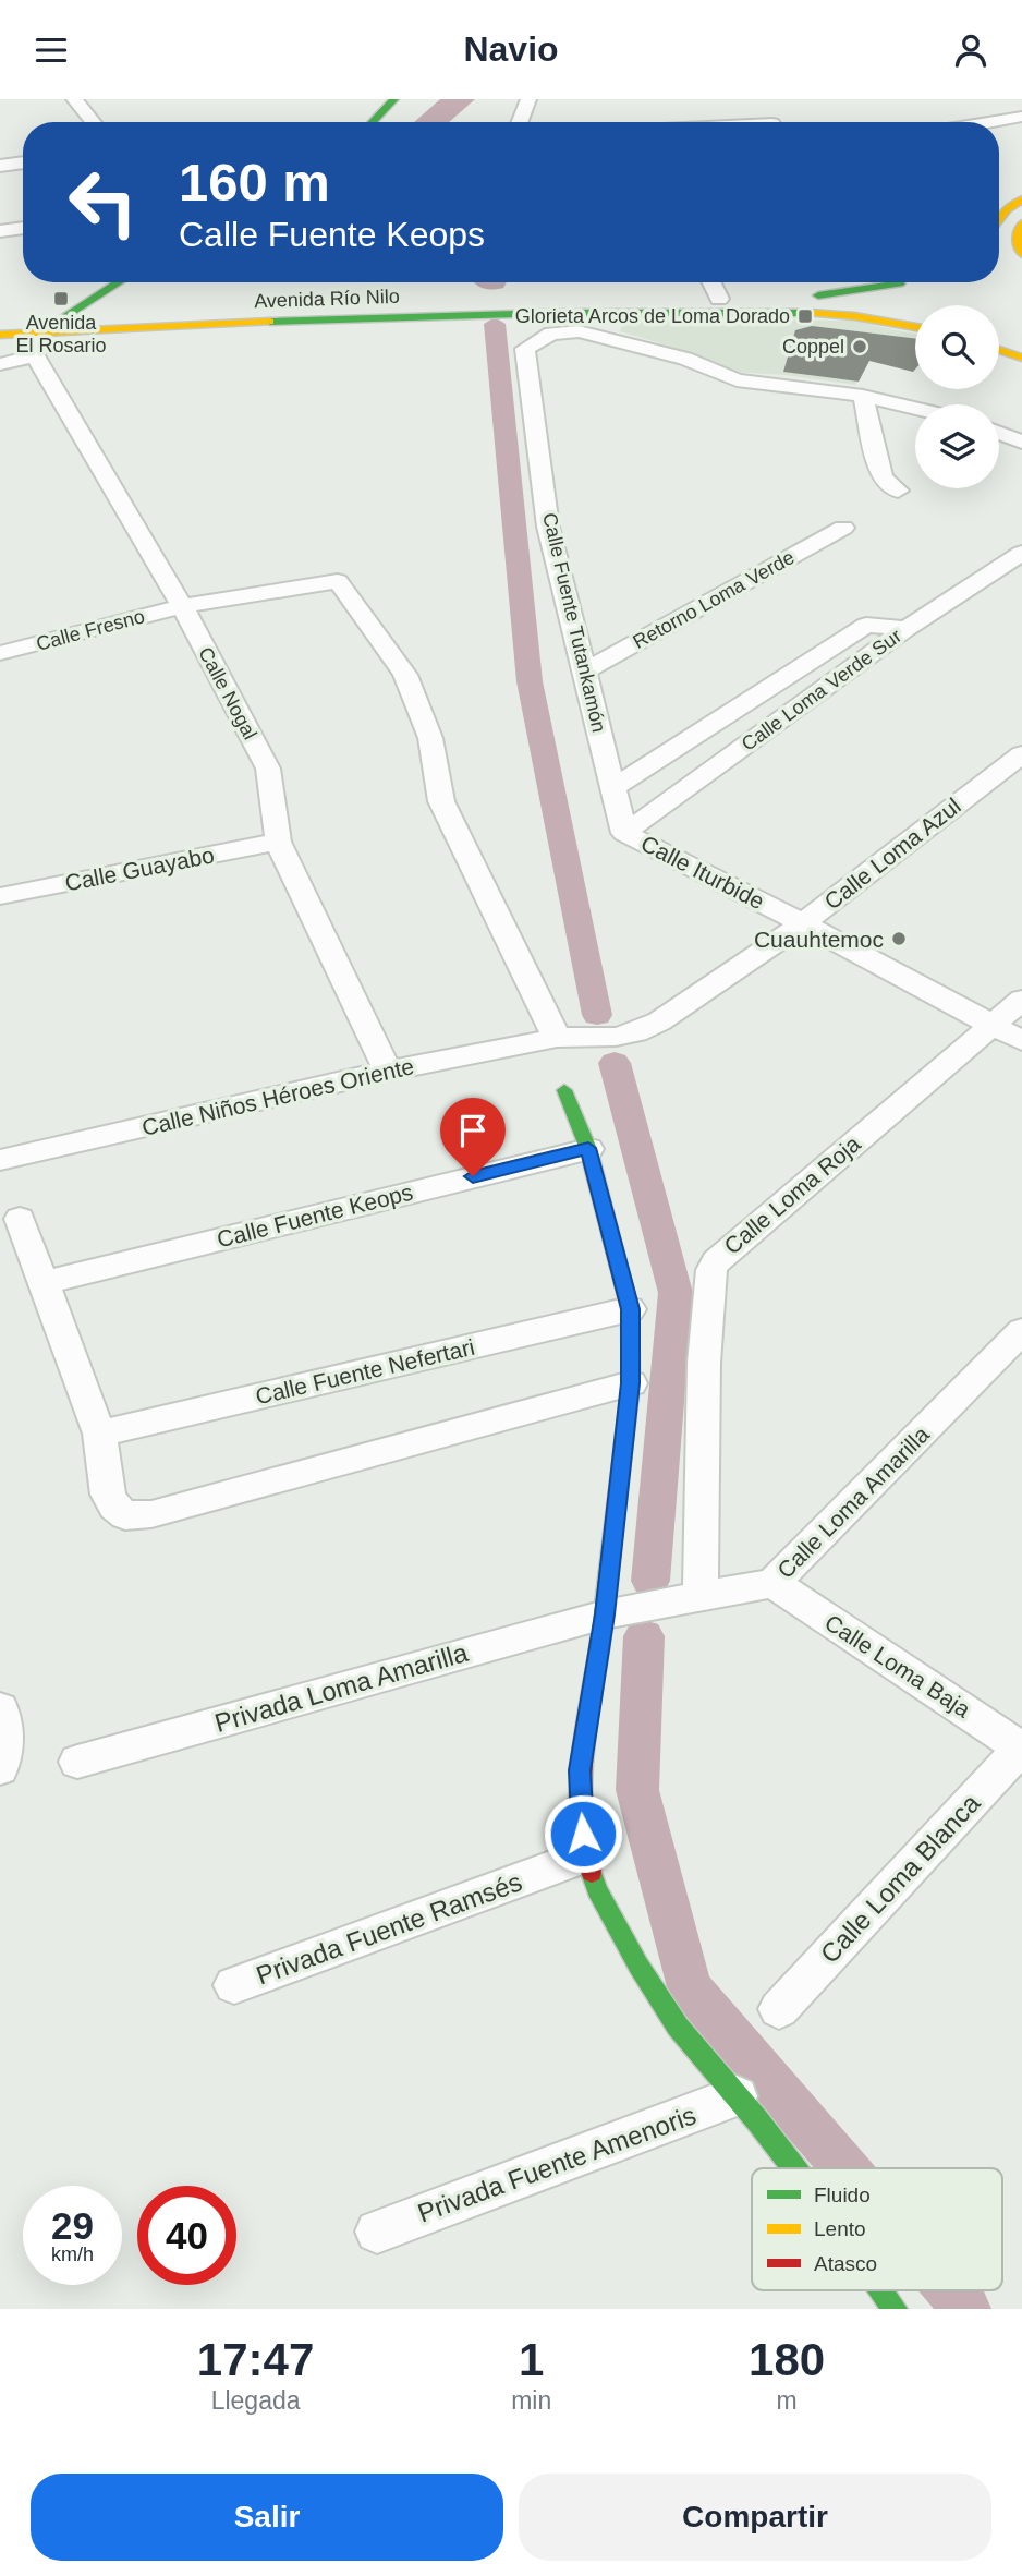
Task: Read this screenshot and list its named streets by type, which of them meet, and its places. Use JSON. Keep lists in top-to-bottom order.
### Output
{
  "streets": {
    "main road": ["Avenida Río Nilo"],
    "street": [
      "Retorno Loma Verde",
      "Calle Fuente Tutankamón",
      "Calle Fresno",
      "Calle Loma Verde Sur",
      "Calle Nogal",
      "Calle Loma Azul",
      "Calle Guayabo",
      "Calle Iturbide",
      "Calle Niños Héroes Oriente",
      "Calle Loma Roja",
      "Calle Fuente Keops",
      "Calle Fuente Nefertari",
      "Calle Loma Amarilla",
      "Calle Loma Baja",
      "Privada Loma Amarilla",
      "Calle Loma Blanca",
      "Privada Fuente Ramsés",
      "Privada Fuente Amenoris"
    ]
  },
  "crossings": [
    ["Avenida Río Nilo", "Calle Nogal"],
    ["Retorno Loma Verde", "Calle Fuente Tutankamón"],
    ["Calle Fuente Tutankamón", "Calle Loma Verde Sur"],
    ["Calle Fuente Tutankamón", "Calle Iturbide"],
    ["Calle Fresno", "Calle Nogal"],
    ["Calle Fresno", "Calle Loma Azul"],
    ["Calle Fresno", "Calle Niños Héroes Oriente"],
    ["Calle Loma Verde Sur", "Calle Iturbide"],
    ["Calle Nogal", "Calle Guayabo"],
    ["Calle Nogal", "Calle Niños Héroes Oriente"],
    ["Calle Loma Azul", "Calle Iturbide"],
    ["Calle Loma Azul", "Calle Niños Héroes Oriente"],
    ["Calle Iturbide", "Calle Loma Roja"],
    ["Calle Loma Roja", "Calle Loma Amarilla"],
    ["Calle Loma Amarilla", "Calle Loma Baja"],
    ["Calle Loma Amarilla", "Privada Loma Amarilla"],
    ["Calle Loma Baja", "Calle Loma Blanca"]
  ],
  "places": {
    "transit": ["Avenida El Rosario", "Glorieta Arcos de Loma Dorado"],
    "other": ["Coppel", "Cuauhtemoc"]
  },
  "legend": ["Fluido", "Lento", "Atasco"],
  "page": {
    "header": "Navio",
    "turn": ["160 m", "Calle Fuente Keops"],
    "speed": "29 km/h",
    "limit": "40",
    "eta": [
      "17:47",
      "Llegada",
      "1",
      "min",
      "180",
      "m"
    ],
    "buttons": ["Salir", "Compartir"]
  }
}
